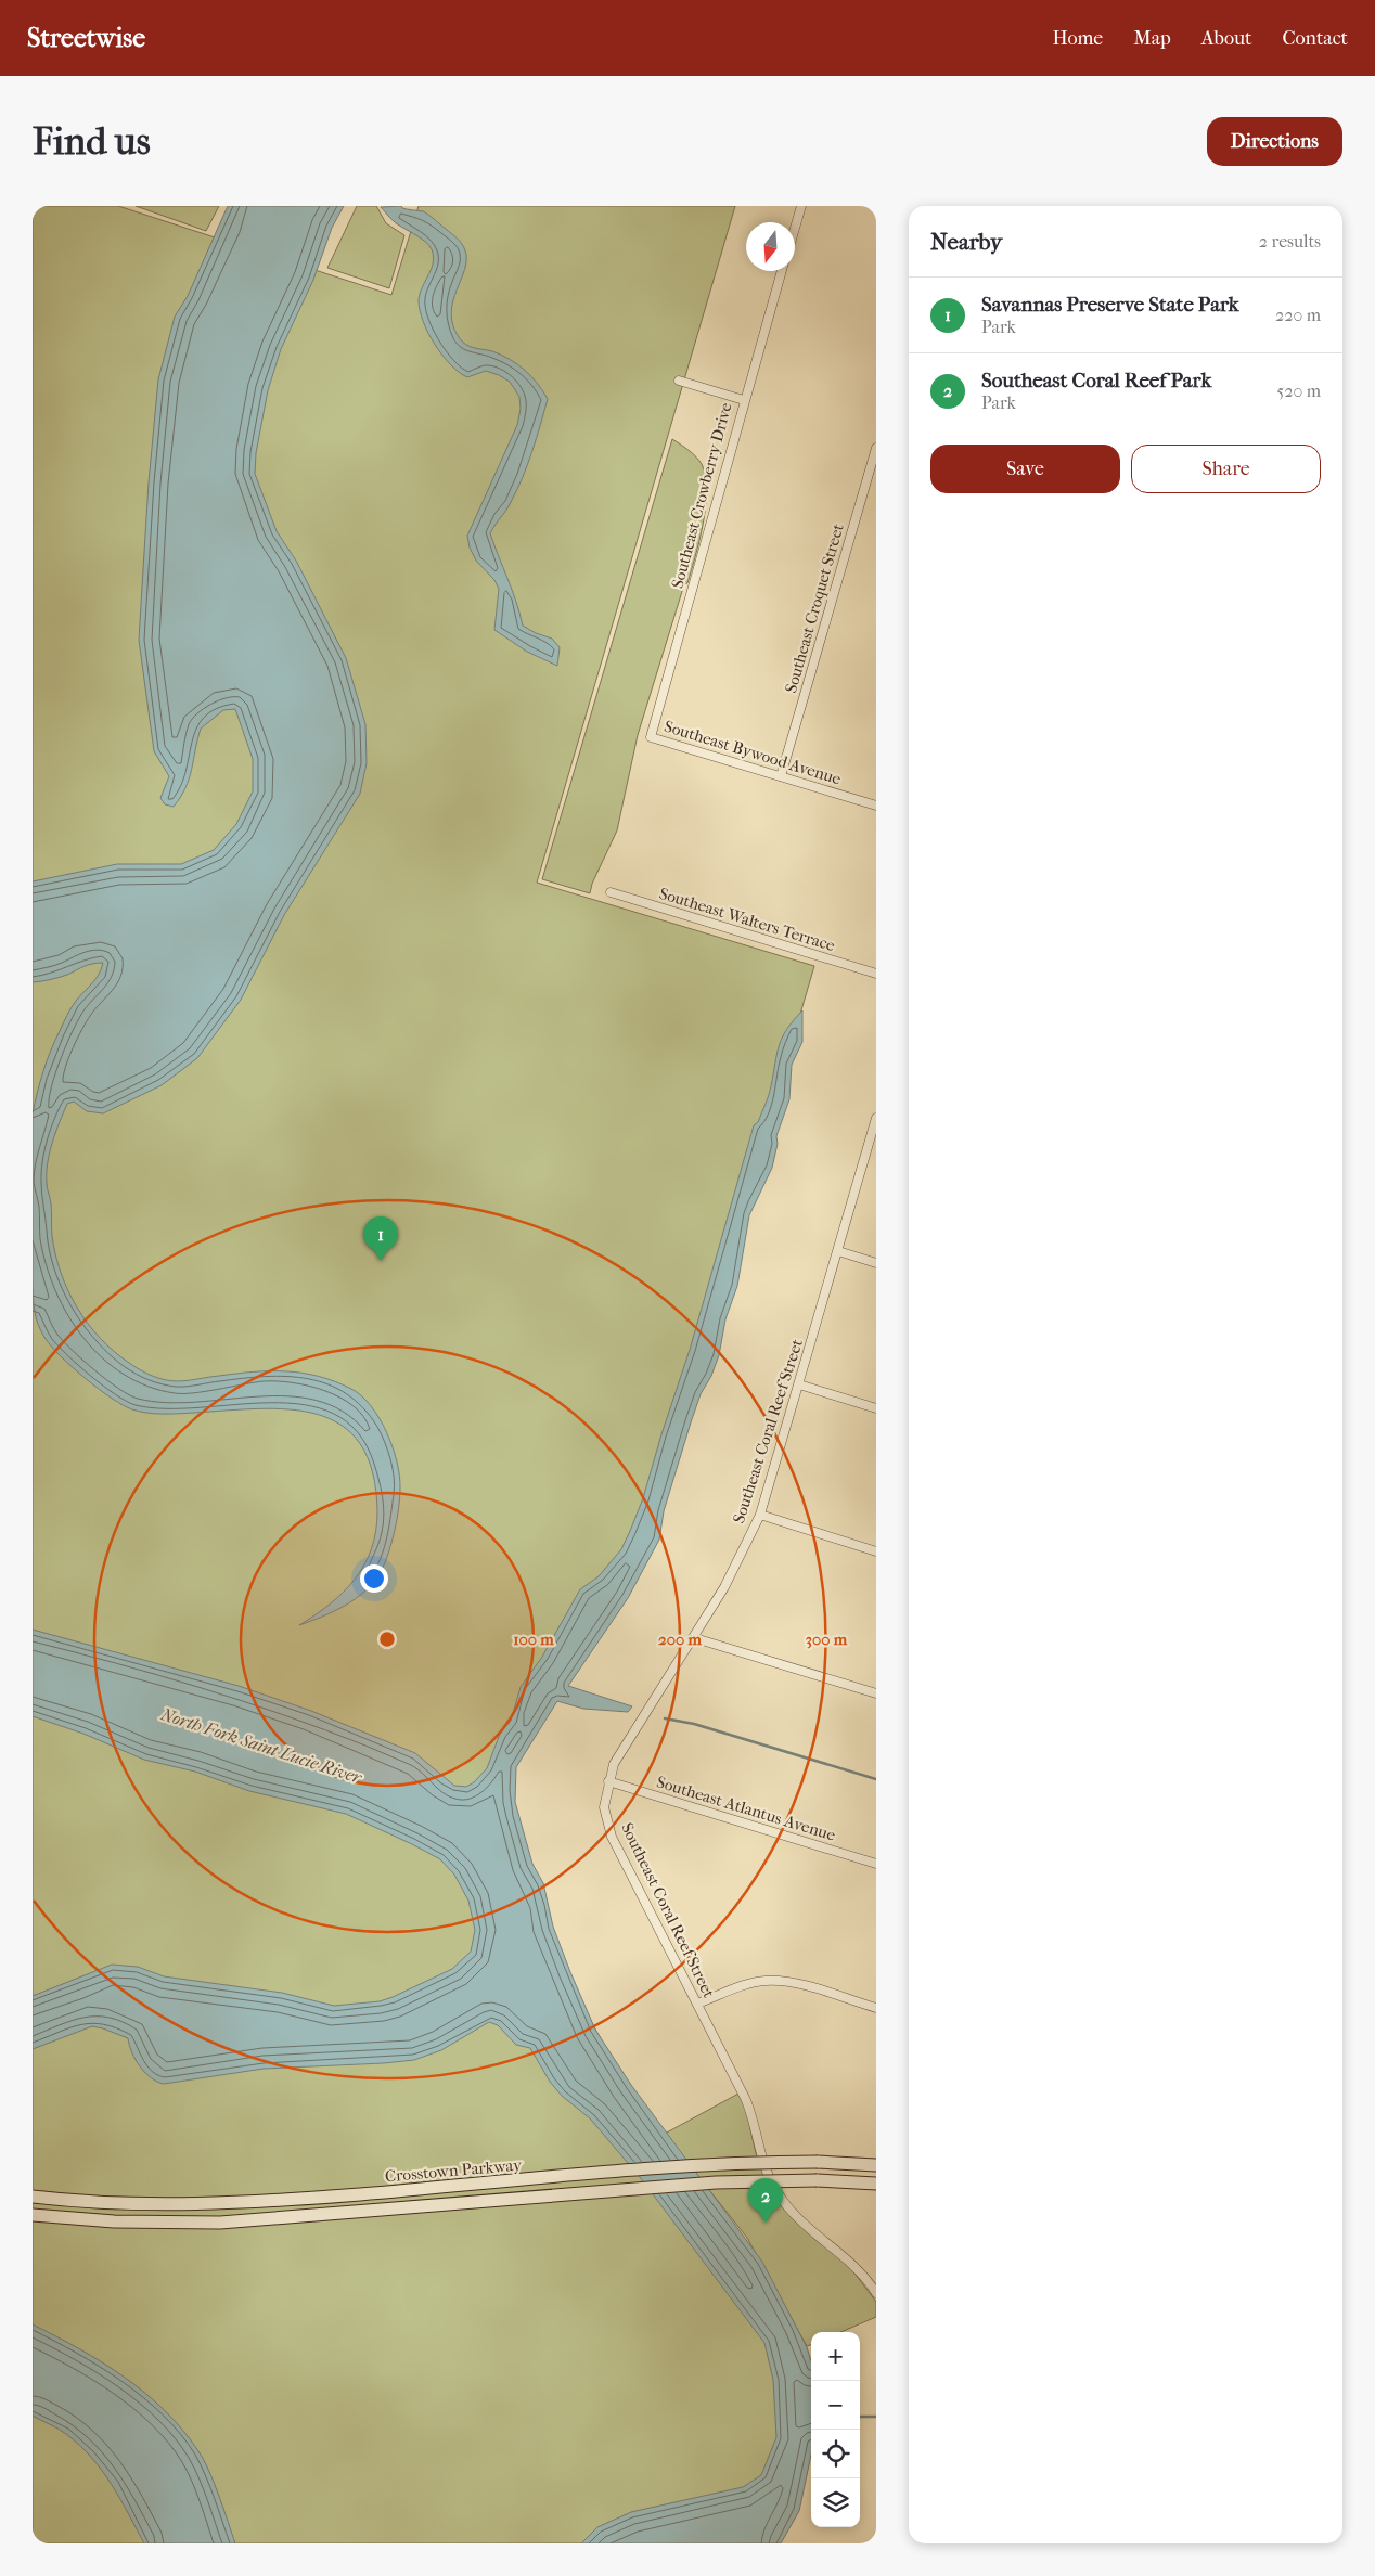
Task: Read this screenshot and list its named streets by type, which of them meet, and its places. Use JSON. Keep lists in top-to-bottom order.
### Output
{
  "streets": {
    "main road": ["Crosstown Parkway"],
    "street": [
      "Southeast Crowberry Drive",
      "Southeast Croquet Street",
      "Southeast Bywood Avenue",
      "Southeast Walters Terrace",
      "Southeast Coral Reef Street",
      "Southeast Atlantus Avenue"
    ]
  },
  "crossings": [
    ["Southeast Crowberry Drive", "Southeast Bywood Avenue"],
    ["Southeast Croquet Street", "Southeast Bywood Avenue"],
    ["Southeast Coral Reef Street", "Southeast Atlantus Avenue"]
  ],
  "water": ["North Fork Saint Lucie River"],
  "north": "bottom",
  "page": {
    "header": "Streetwise",
    "nav": [
      "Home",
      "Map",
      "About",
      "Contact"
    ],
    "buttons": [
      "Directions",
      ["Save", "Share"]
    ],
    "title": "Find us",
    "heading": ["Nearby", "2 results"],
    "list": [
      {
        "mark": "1",
        "name": "Savannas Preserve State Park",
        "note": "Park",
        "value": "220 m"
      },
      {
        "mark": "2",
        "name": "Southeast Coral Reef Park",
        "note": "Park",
        "value": "520 m"
      }
    ],
    "pins": ["1", "2"],
    "map_buttons": ["+", "−"]
  },
  "rings": ["100 m", "200 m", "300 m"]
}
